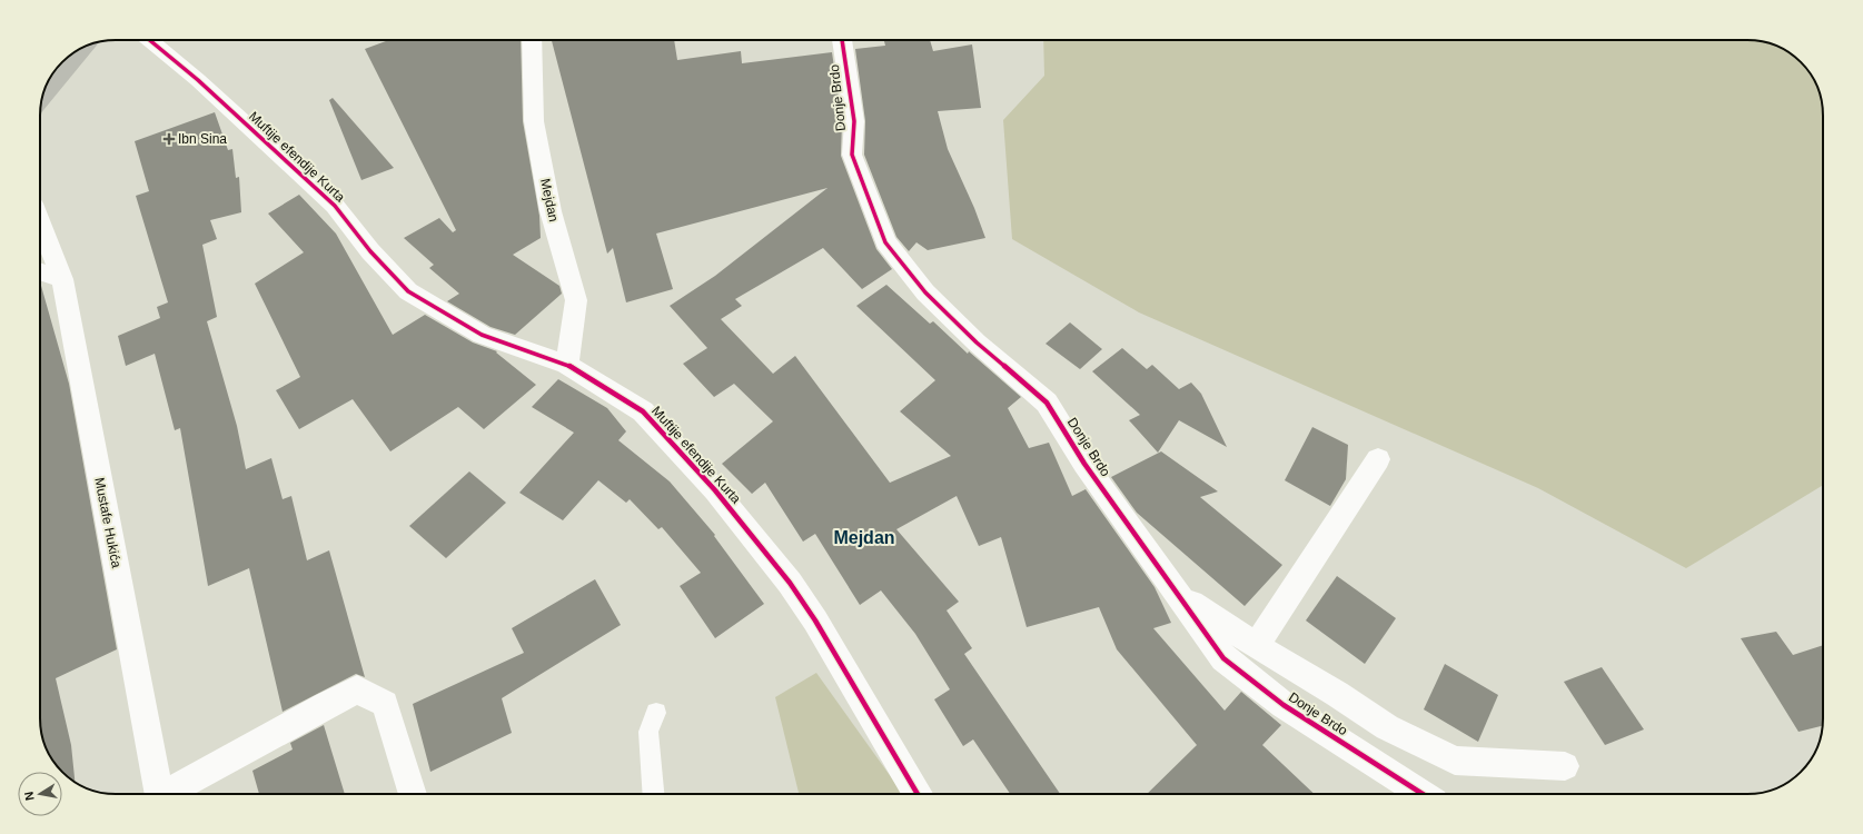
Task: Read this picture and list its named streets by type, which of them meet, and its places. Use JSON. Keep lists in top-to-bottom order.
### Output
{
  "streets": {
    "street": [
      "Donje Brdo",
      "Muftije efendije Kurta",
      "Mejdan",
      "Mustafe Hukića"
    ]
  },
  "crossings": [
    ["Muftije efendije Kurta", "Mejdan"]
  ],
  "districts": ["Mejdan"],
  "places": {
    "health": ["Ibn Sina"]
  },
  "north": "left"
}
